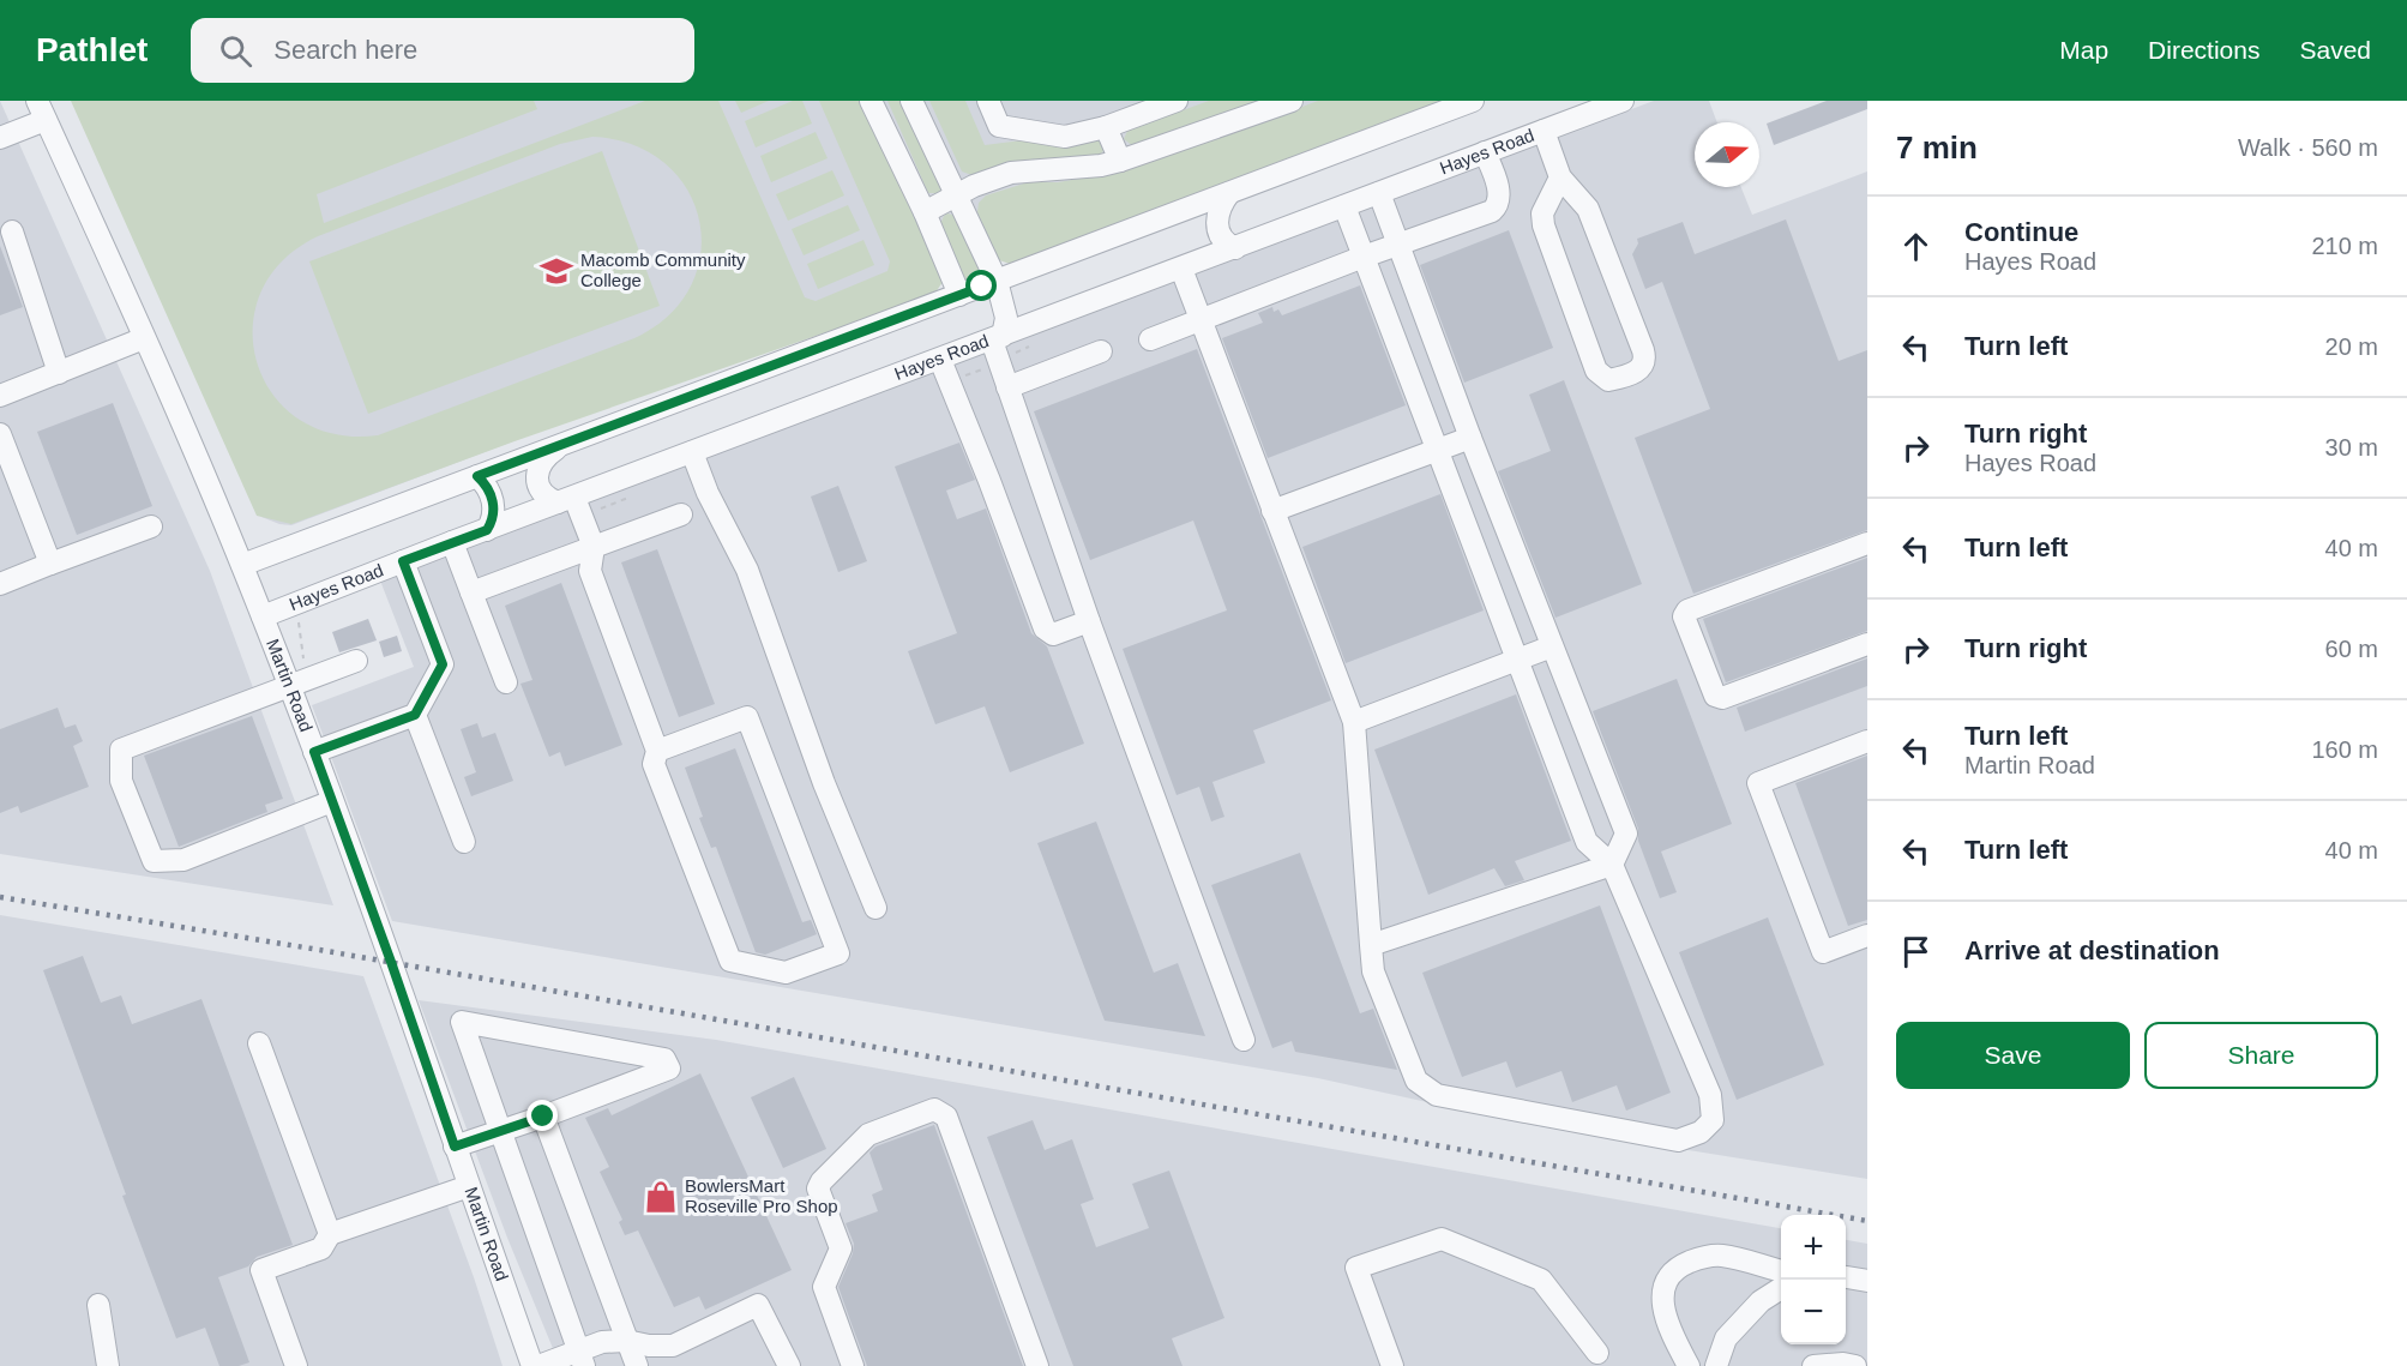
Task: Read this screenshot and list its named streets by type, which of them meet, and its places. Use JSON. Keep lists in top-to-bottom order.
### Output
{
  "streets": {
    "street": ["Hayes Road", "Martin Road"]
  },
  "crossings": [
    ["Hayes Road", "Martin Road"]
  ],
  "places": {
    "school or university": ["Macomb Community College"],
    "shop": ["BowlersMart Roseville Pro Shop"]
  },
  "north": "right",
  "page": {
    "header": "Pathlet",
    "search": "Search here",
    "nav": ["Map", "Directions", "Saved"],
    "heading": ["7 min", "Walk · 560 m"],
    "list": [
      ["Continue", "Hayes Road", "210 m"],
      ["Turn left", "20 m"],
      ["Turn right", "Hayes Road", "30 m"],
      ["Turn left", "40 m"],
      ["Turn right", "60 m"],
      ["Turn left", "Martin Road", "160 m"],
      ["Turn left", "40 m"],
      "Arrive at destination"
    ],
    "buttons": ["Save", "Share"],
    "map_buttons": ["+", "−"]
  }
}
